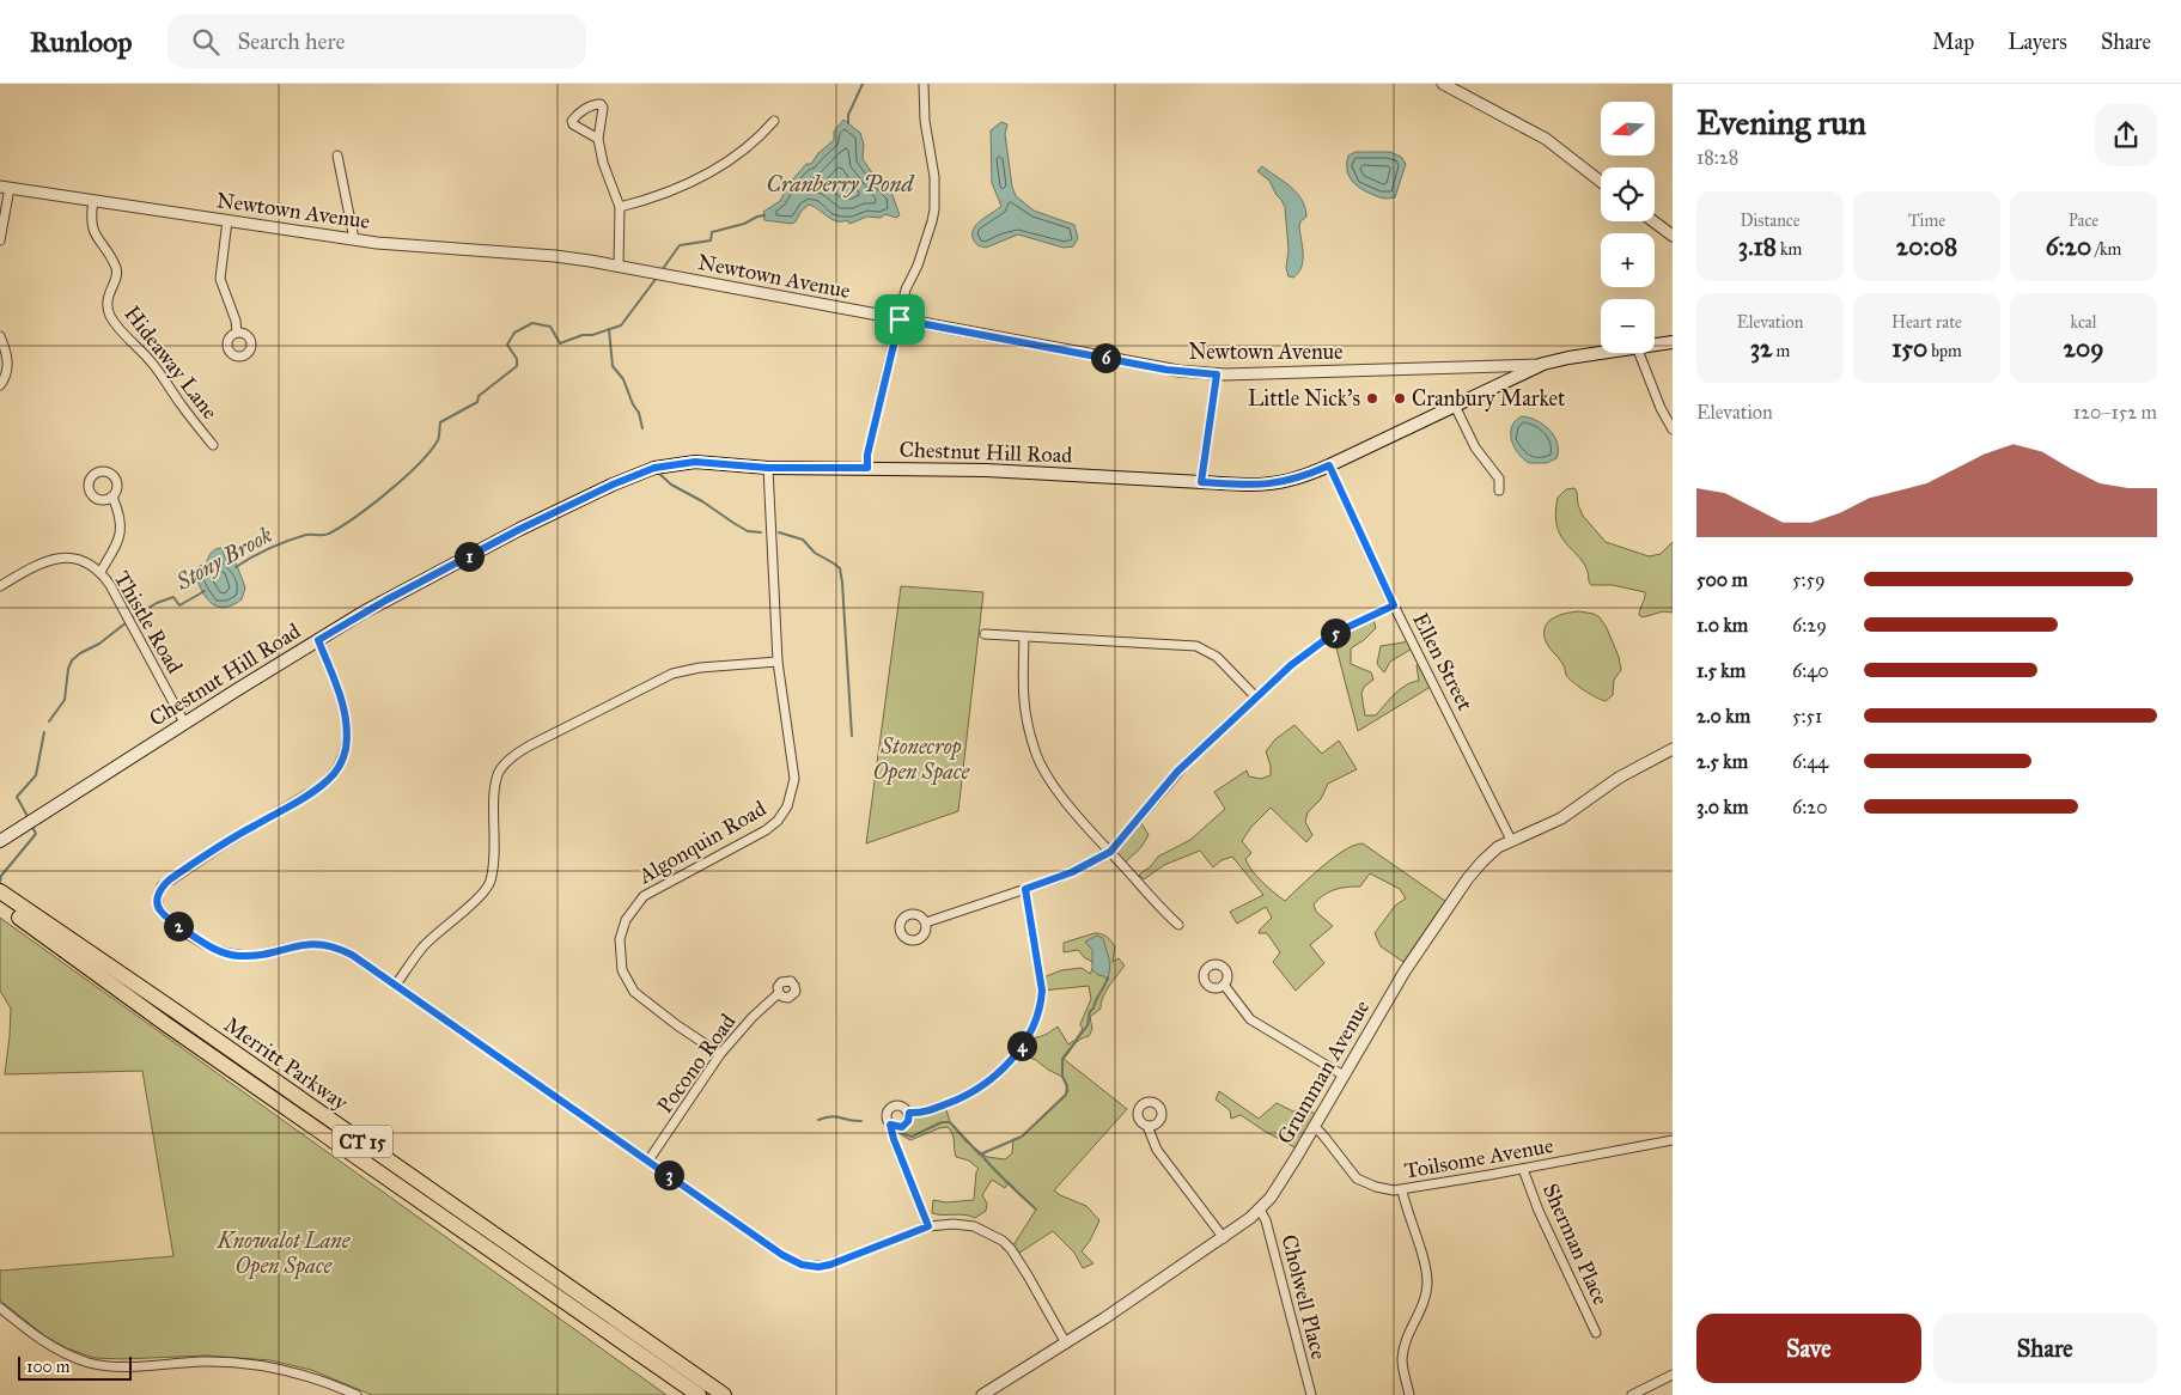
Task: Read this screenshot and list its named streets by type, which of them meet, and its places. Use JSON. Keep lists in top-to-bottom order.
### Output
{
  "streets": {
    "highway": ["Merritt Parkway", "CT 15"],
    "main road": ["Newtown Avenue", "Chestnut Hill Road"],
    "street": [
      "Hideaway Lane",
      "Thistle Road",
      "Ellen Street",
      "Algonquin Road",
      "Pocono Road",
      "Grumman Avenue",
      "Toilsome Avenue",
      "Sherman Place",
      "Cholwell Place"
    ]
  },
  "crossings": [
    ["Newtown Avenue", "Hideaway Lane"],
    ["Newtown Avenue", "Chestnut Hill Road"],
    ["Chestnut Hill Road", "Thistle Road"],
    ["Chestnut Hill Road", "Ellen Street"],
    ["Chestnut Hill Road", "Algonquin Road"],
    ["Ellen Street", "Grumman Avenue"],
    ["Algonquin Road", "Pocono Road"],
    ["Grumman Avenue", "Toilsome Avenue"],
    ["Grumman Avenue", "Cholwell Place"],
    ["Toilsome Avenue", "Sherman Place"]
  ],
  "water": ["Cranberry Pond", "Stony Brook"],
  "parks": ["Stonecrop Open Space", "Knowalot Lane Open Space"],
  "places": ["Little Nick's", "Cranbury Market"],
  "scale_bar": "100 m",
  "north": "left",
  "page": {
    "header": "Runloop",
    "search": "Search here",
    "nav": ["Map", "Layers", "Share"],
    "heading": ["Evening run", "18:28"],
    "map_buttons": ["+", "−"],
    "stats": [
      ["Distance", "3.18 km"],
      ["Time", "20:08"],
      ["Pace", "6:20 /km"],
      ["Elevation", "32 m"],
      ["Heart rate", "150 bpm"],
      ["kcal", "209"]
    ],
    "pins": [
      "6",
      "1",
      "5",
      "2",
      "4",
      "3"
    ],
    "chart": ["Elevation", "120–152 m"],
    "list": [
      {
        "name": "500 m",
        "note": "5:59"
      },
      {
        "name": "1.0 km",
        "note": "6:29"
      },
      {
        "name": "1.5 km",
        "note": "6:40"
      },
      {
        "name": "2.0 km",
        "note": "5:51"
      },
      {
        "name": "2.5 km",
        "note": "6:44"
      },
      {
        "name": "3.0 km",
        "note": "6:20"
      }
    ],
    "buttons": ["Save", "Share"],
    "scale": "100 m"
  }
}
